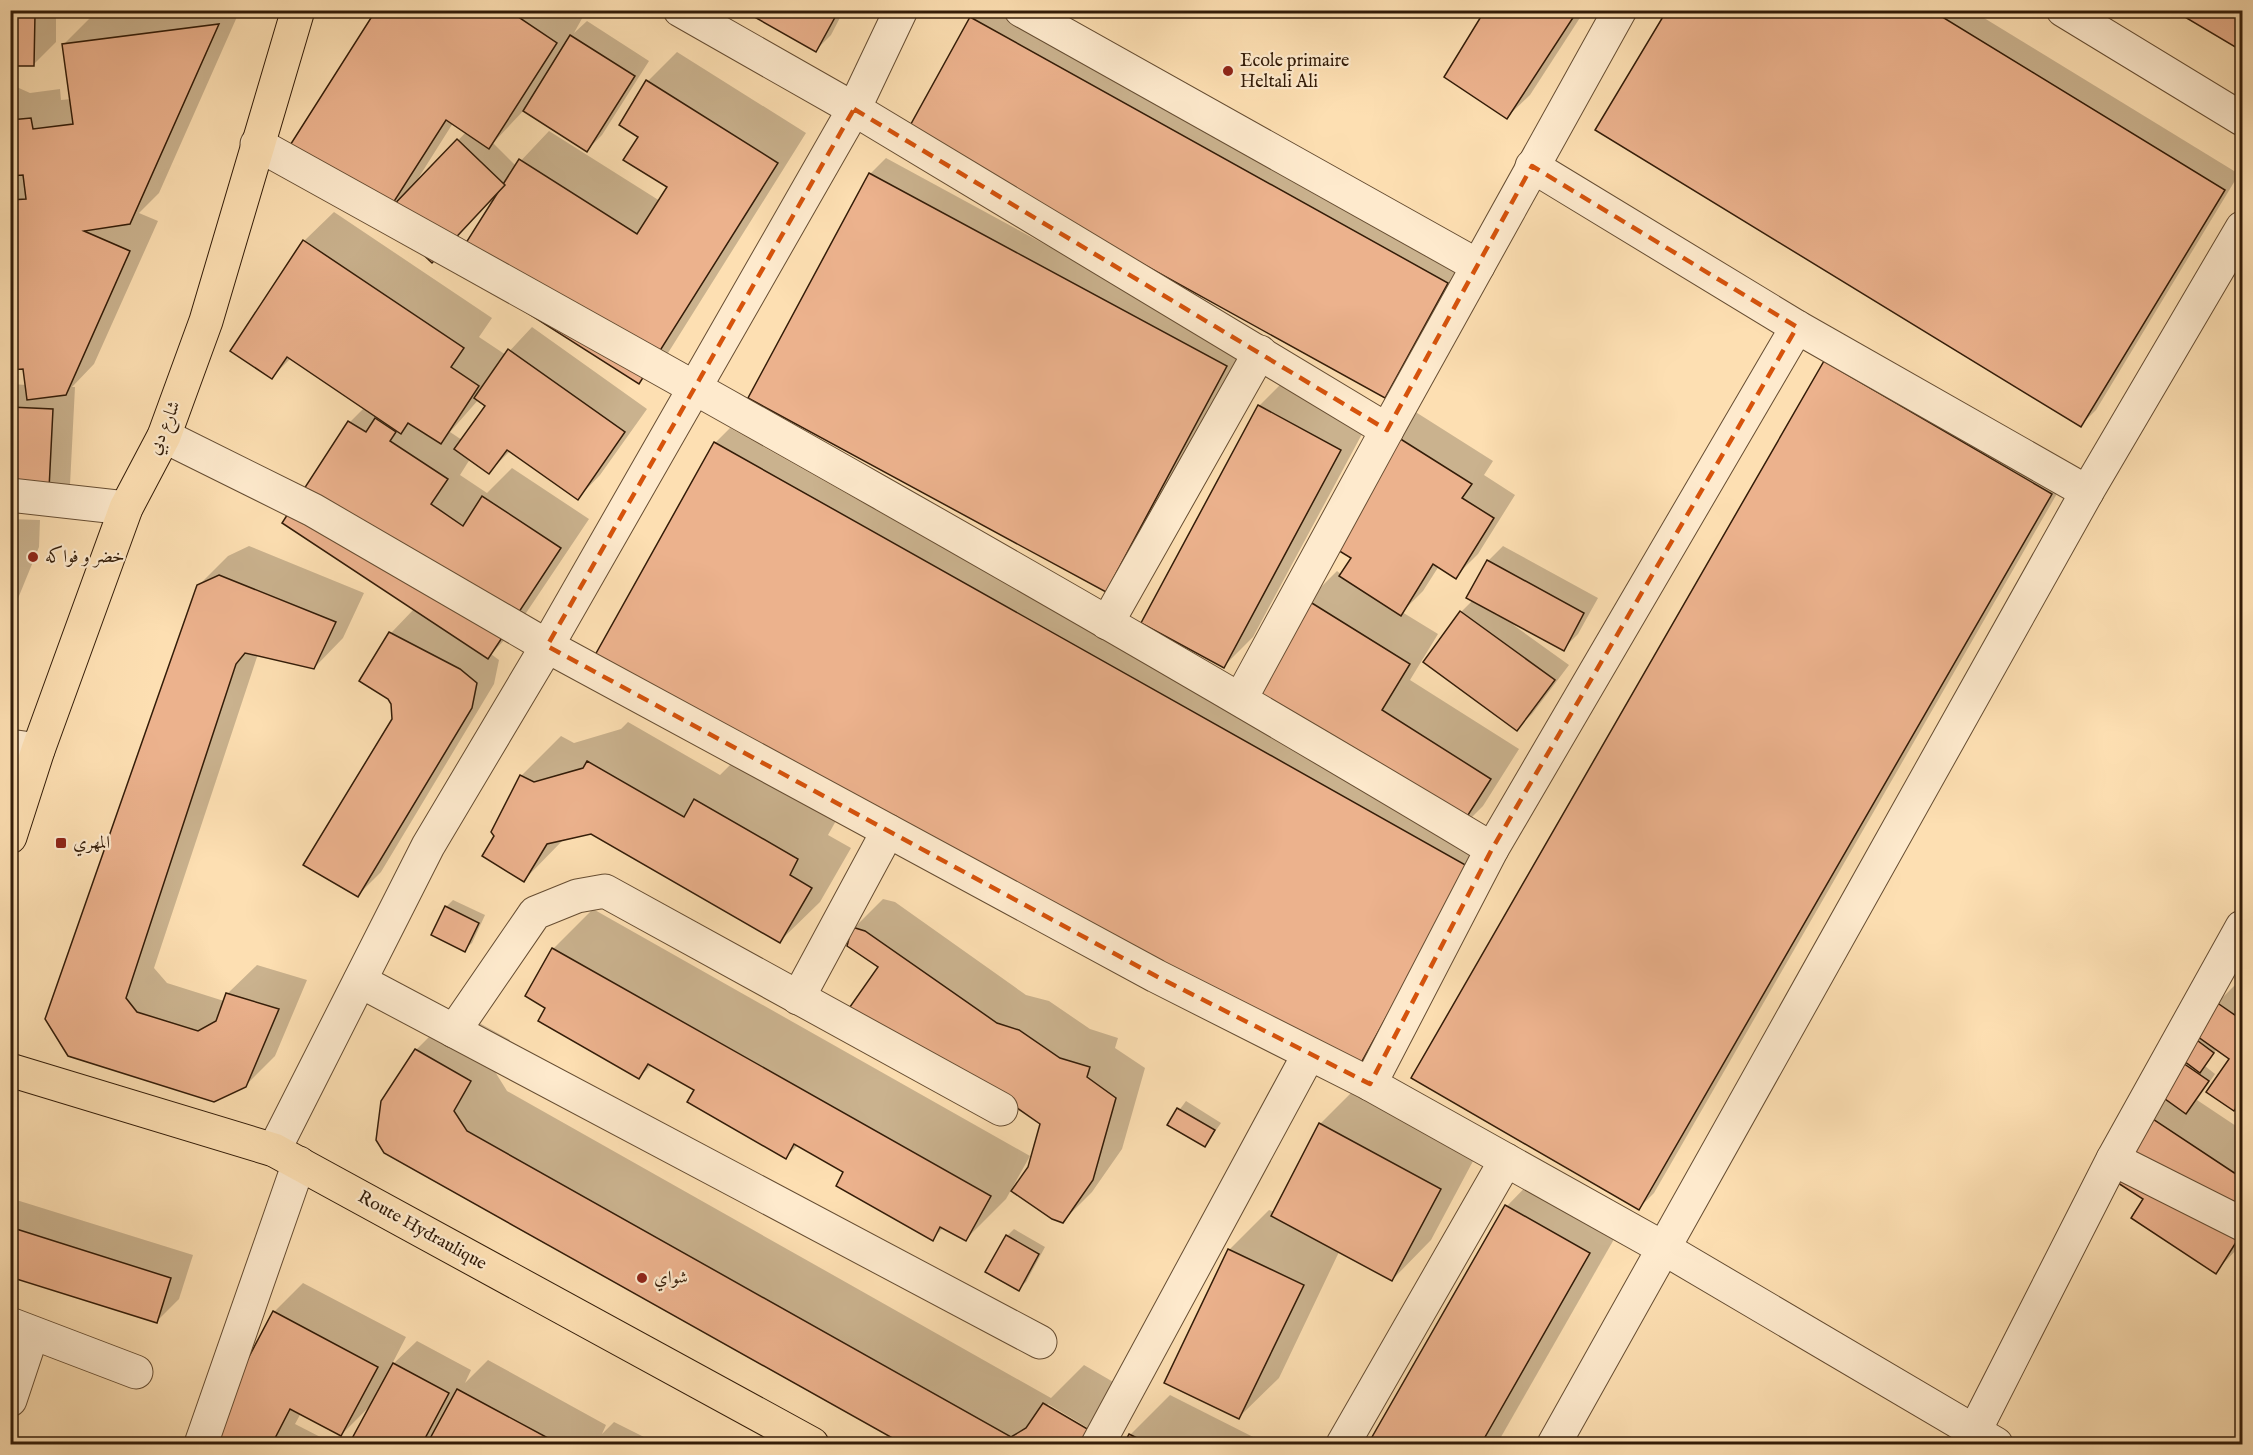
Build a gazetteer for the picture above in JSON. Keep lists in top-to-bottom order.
{
  "streets": {
    "main road": ["شارع دبي", "Route Hydraulique"]
  },
  "places": {
    "other": ["Ecole primaire Heltali Ali", "خضر و فواكه", "شواي"],
    "transit": ["المهري"]
  }
}
